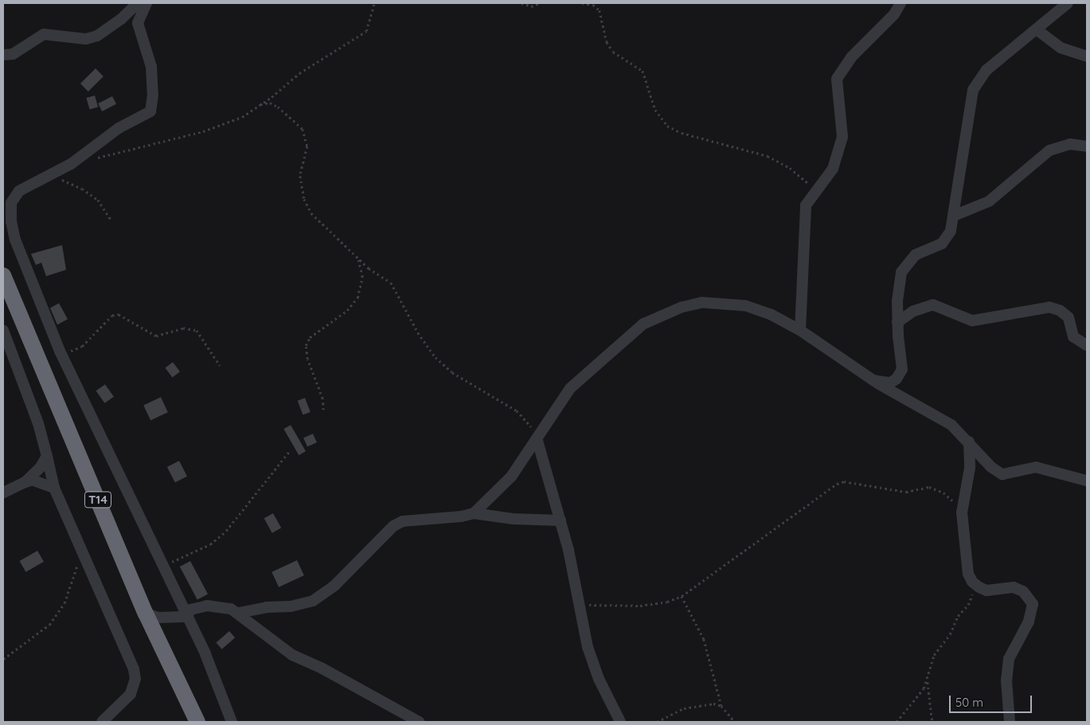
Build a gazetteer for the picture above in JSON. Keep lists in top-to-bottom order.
{
  "streets": {
    "highway": ["T14"]
  },
  "scale_bar": "50 m"
}
